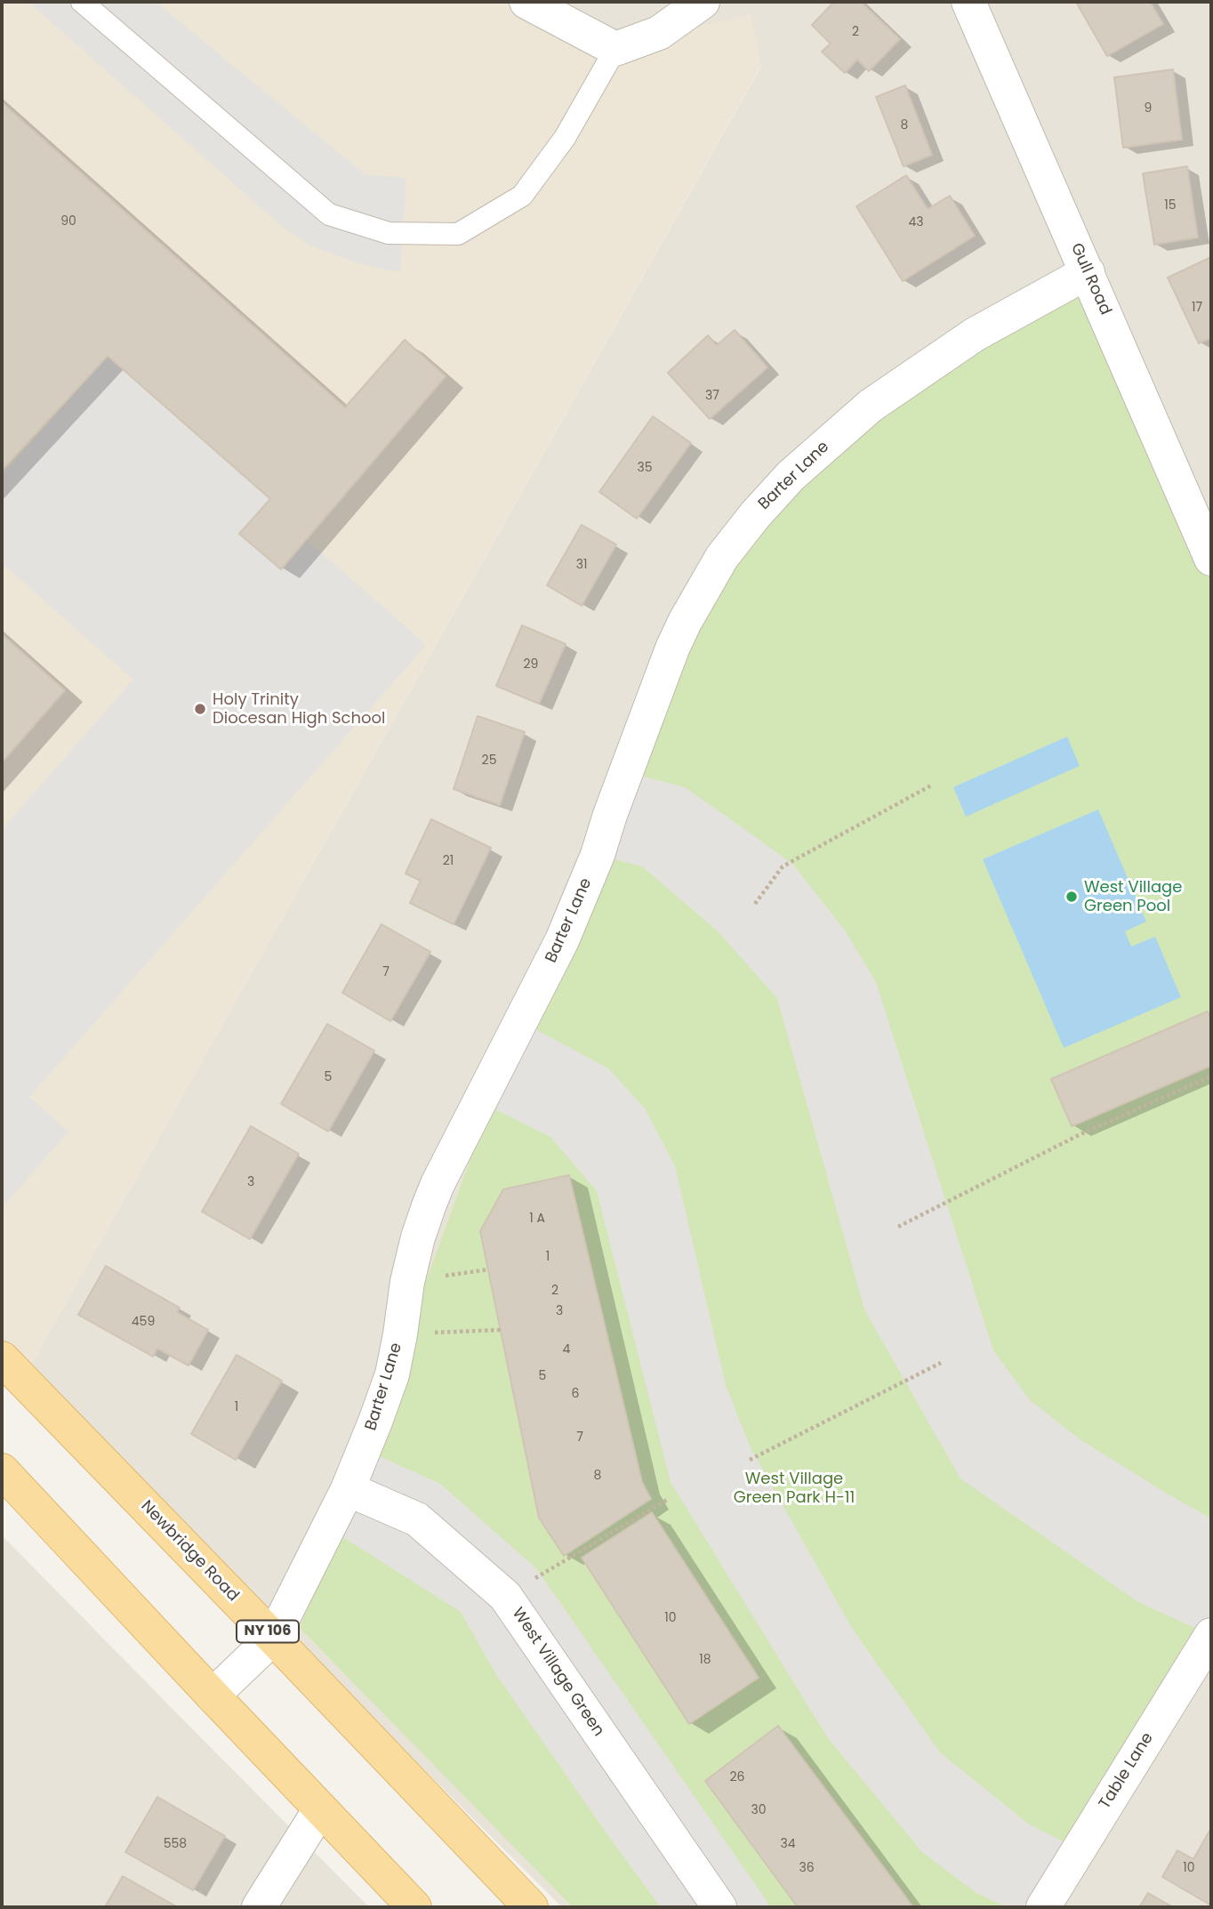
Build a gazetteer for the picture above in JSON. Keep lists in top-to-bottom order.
{
  "streets": {
    "main road": ["Newbridge Road", "NY 106"],
    "street": [
      "Gull Road",
      "Barter Lane",
      "West Village Green",
      "Table Lane"
    ]
  },
  "crossings": [
    ["Gull Road", "Barter Lane"],
    ["Barter Lane", "Newbridge Road"],
    ["Barter Lane", "West Village Green"]
  ],
  "parks": ["West Village Green Park H-11"],
  "places": ["Holy Trinity Diocesan High School", "West Village Green Pool"],
  "house_numbers": [
    "2",
    "9",
    "8",
    "15",
    "90",
    "43",
    "17",
    "37",
    "35",
    "31",
    "29",
    "25",
    "21",
    "7",
    "5",
    "3",
    "1 A",
    "1",
    "2",
    "3",
    "459",
    "4",
    "5",
    "6",
    "1",
    "7",
    "8",
    "10",
    "18",
    "26",
    "30",
    "558",
    "34",
    "36",
    "10"
  ]
}
